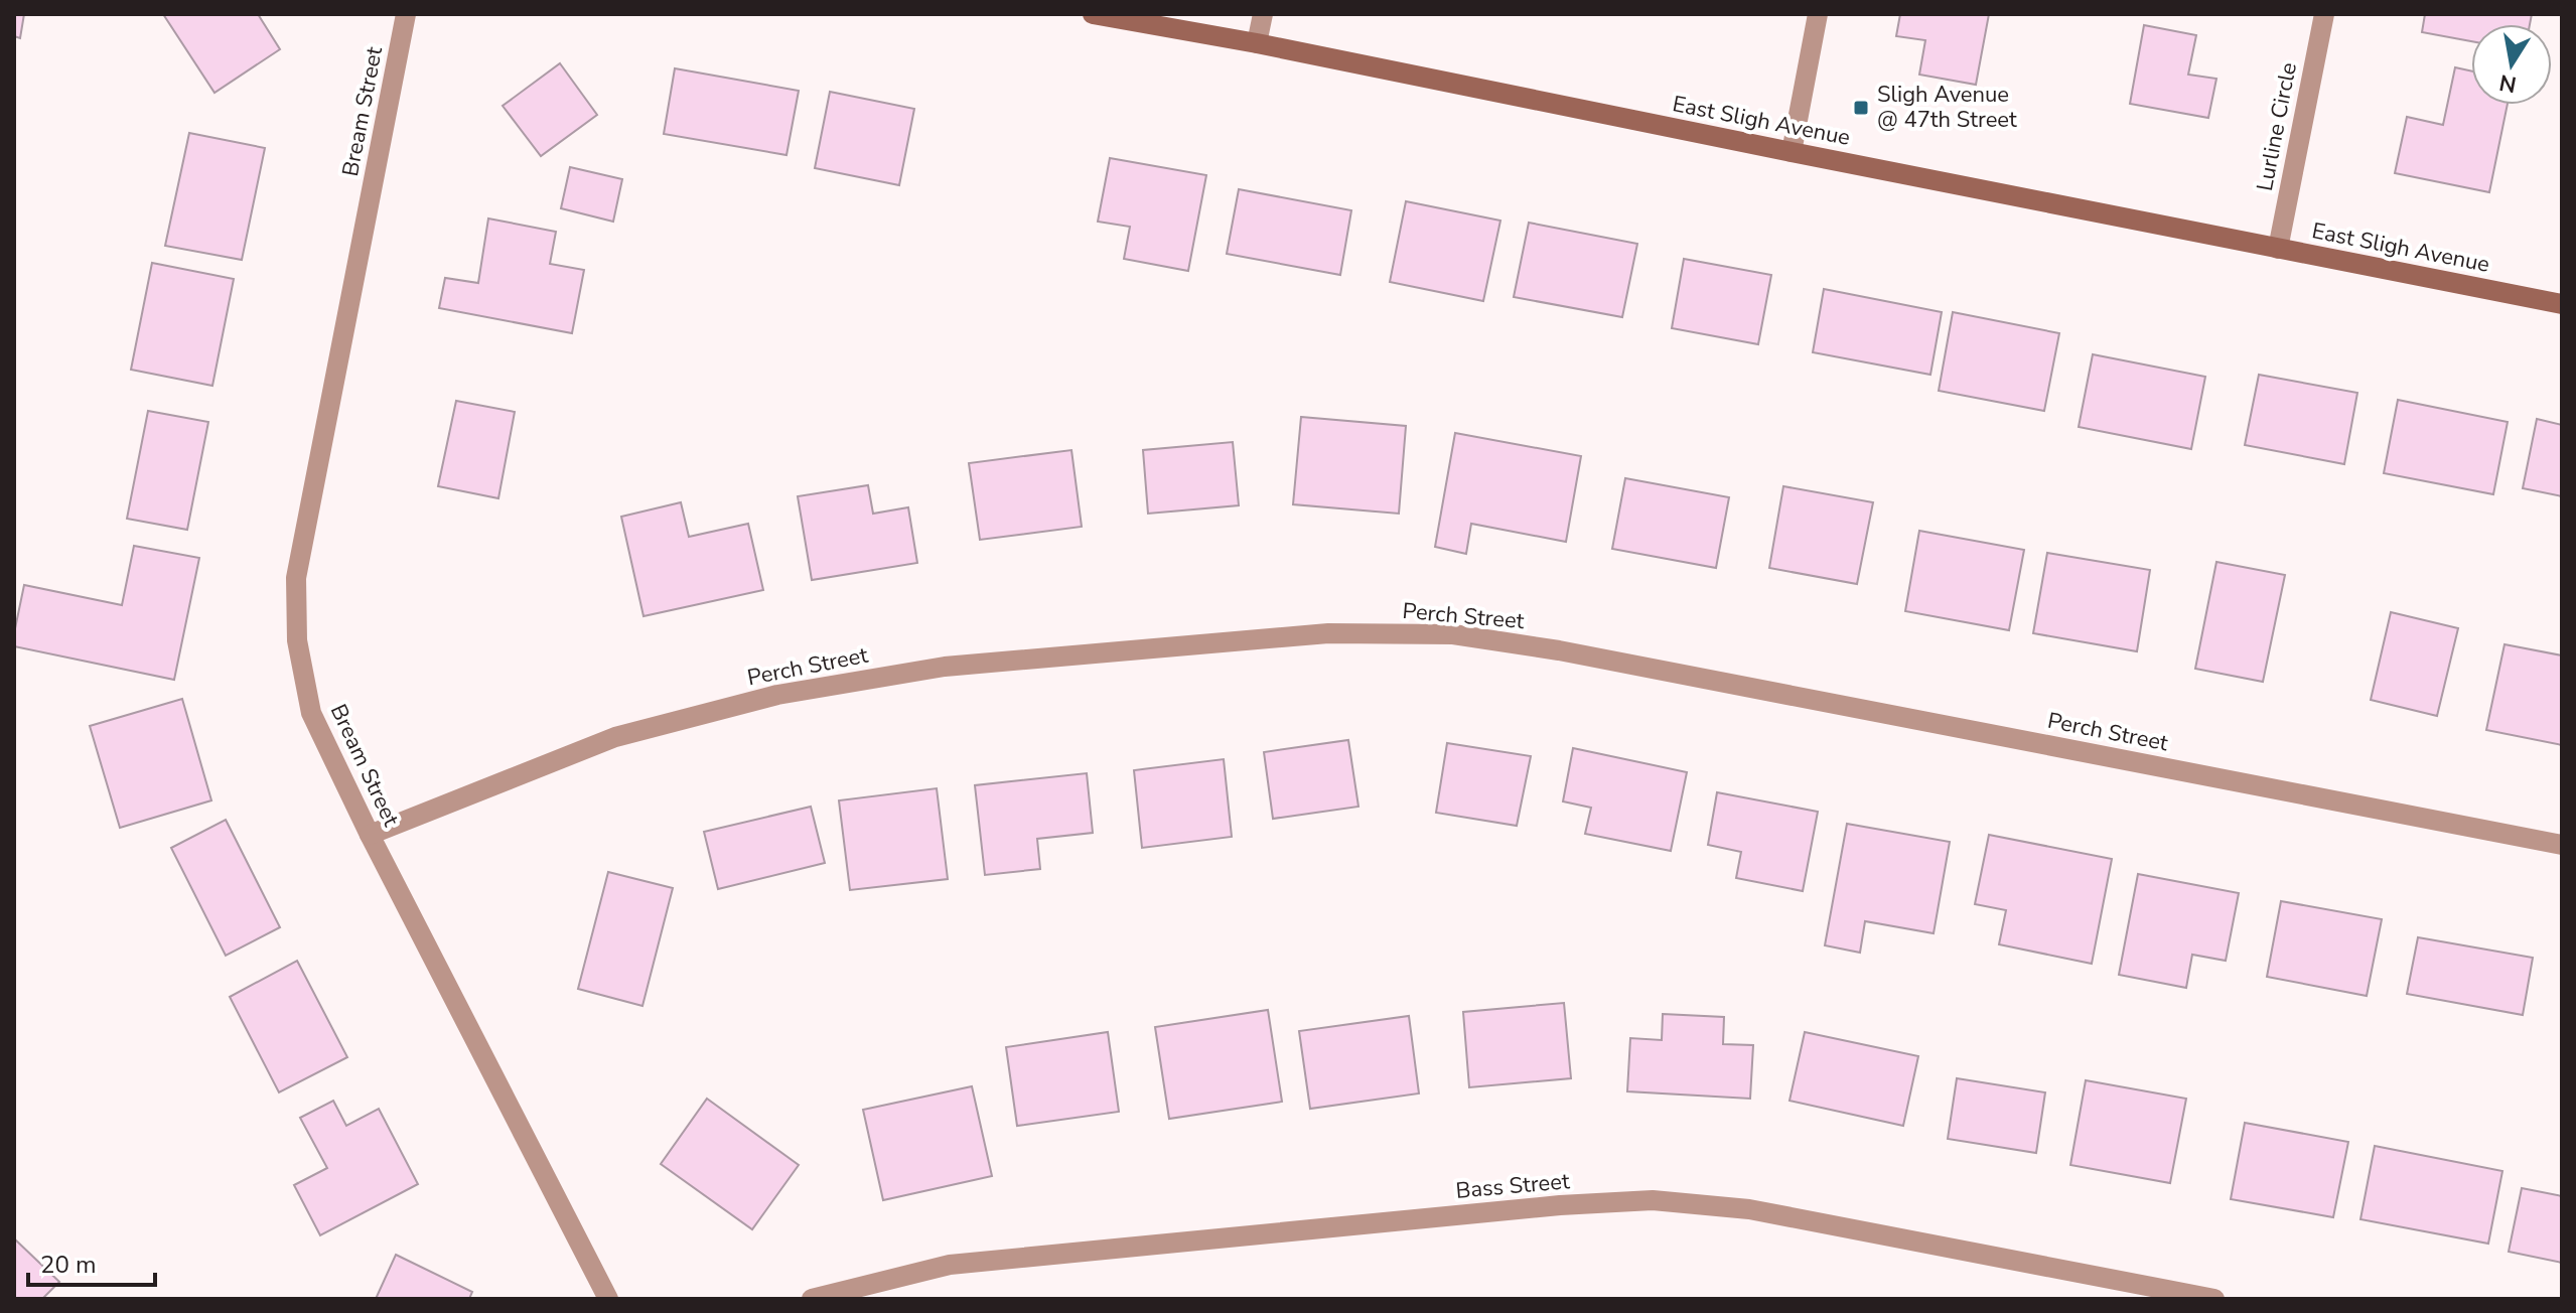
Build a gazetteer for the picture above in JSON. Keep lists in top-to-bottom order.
{
  "streets": {
    "street": [
      "Bream Street",
      "East Sligh Avenue",
      "Lurline Circle",
      "Perch Street",
      "Bass Street"
    ]
  },
  "crossings": [
    ["Bream Street", "Perch Street"],
    ["East Sligh Avenue", "Lurline Circle"]
  ],
  "places": {
    "transit": ["Sligh Avenue @ 47th Street"]
  },
  "scale_bar": "20 m",
  "north": "bottom"
}
